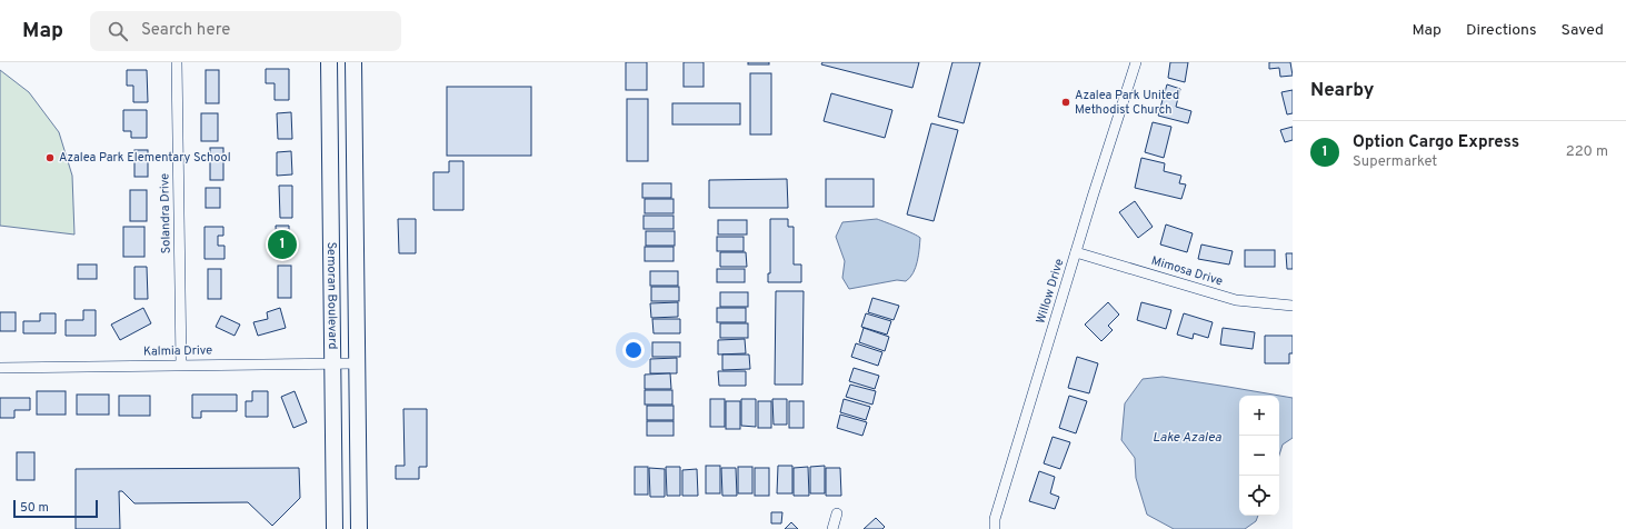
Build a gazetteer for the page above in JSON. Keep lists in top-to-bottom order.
{
  "streets": {
    "main road": ["Semoran Boulevard"],
    "street": [
      "Solandra Drive",
      "Mimosa Drive",
      "Willow Drive",
      "Kalmia Drive"
    ]
  },
  "crossings": [
    ["Solandra Drive", "Kalmia Drive"],
    ["Mimosa Drive", "Willow Drive"],
    ["Semoran Boulevard", "Kalmia Drive"]
  ],
  "water": ["Lake Azalea"],
  "places": ["Azalea Park United Methodist Church", "Azalea Park Elementary School"],
  "scale_bar": "50 m",
  "page": {
    "header": "Map",
    "search": "Search here",
    "nav": ["Map", "Directions", "Saved"],
    "heading": "Nearby",
    "list": [
      {
        "mark": "1",
        "name": "Option Cargo Express",
        "note": "Supermarket",
        "value": "220 m"
      }
    ],
    "pins": "1",
    "map_buttons": ["+", "−"],
    "scale": "50 m"
  }
}
